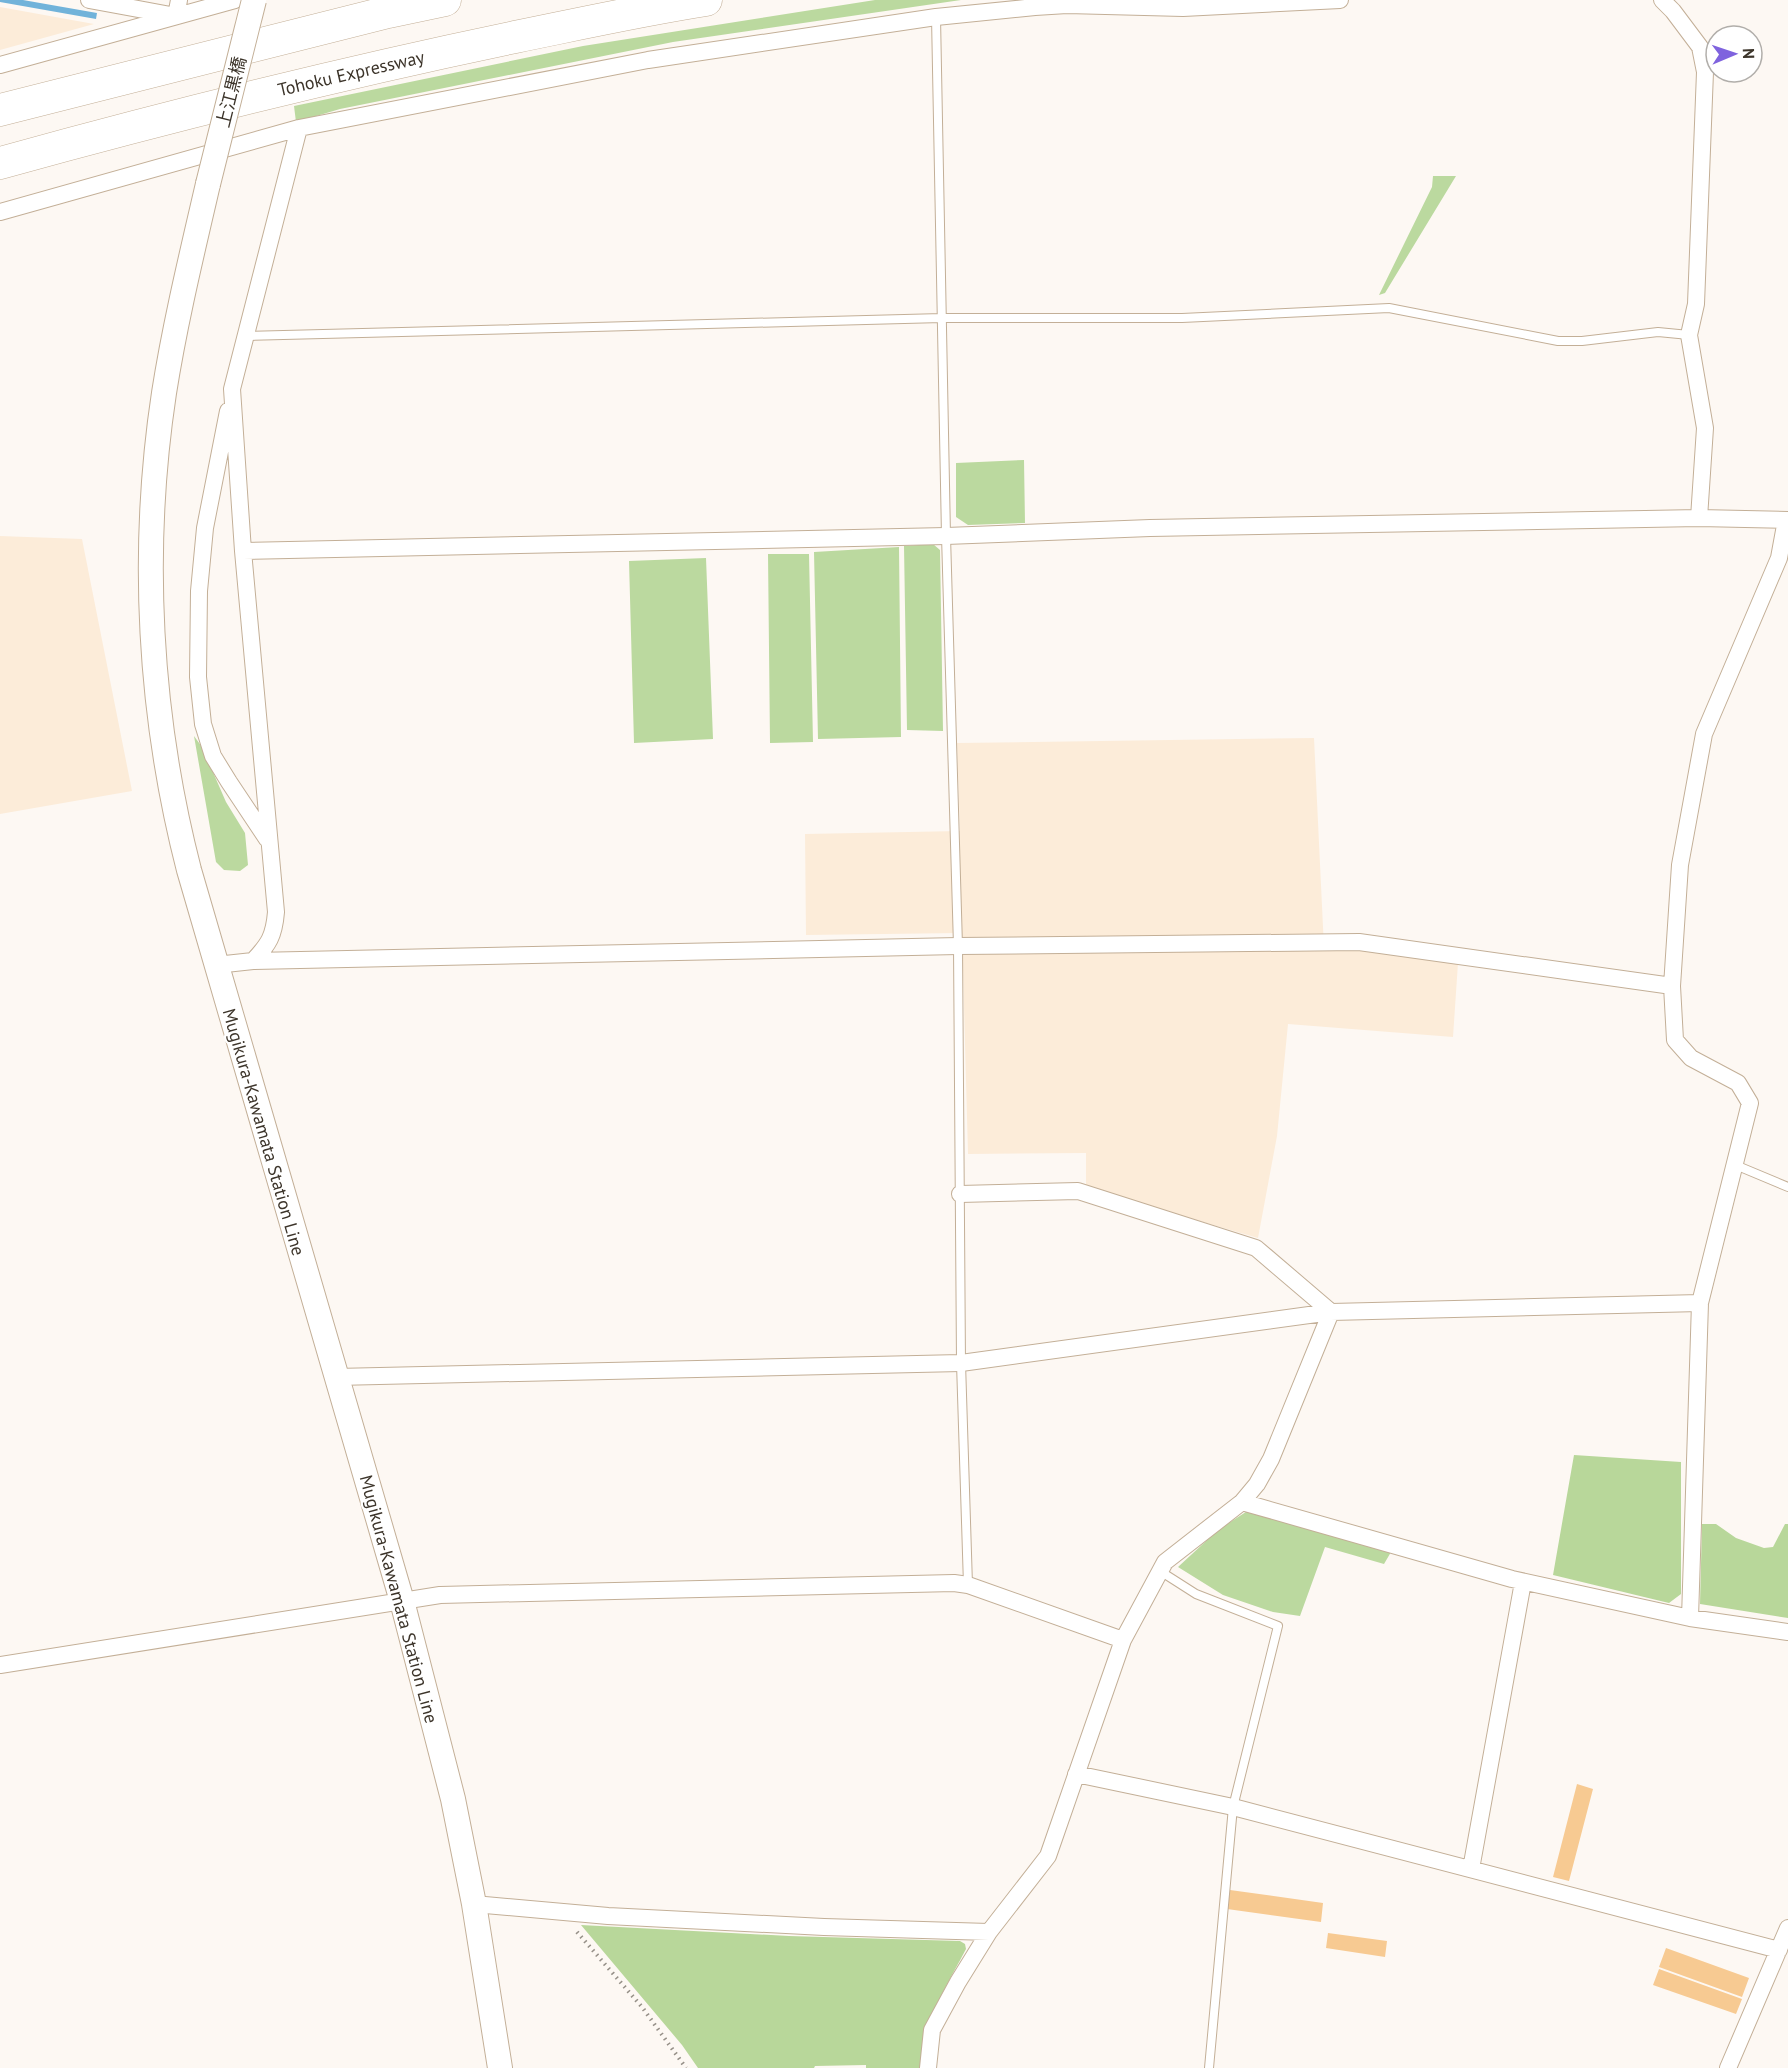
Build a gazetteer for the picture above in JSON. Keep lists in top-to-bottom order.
{
  "streets": {
    "highway": ["Tohoku Expressway"],
    "main road": ["上江黒橋", "Mugikura-Kawamata Station Line"]
  },
  "crossings": [
    ["上江黒橋", "Mugikura-Kawamata Station Line"]
  ],
  "north": "right"
}
